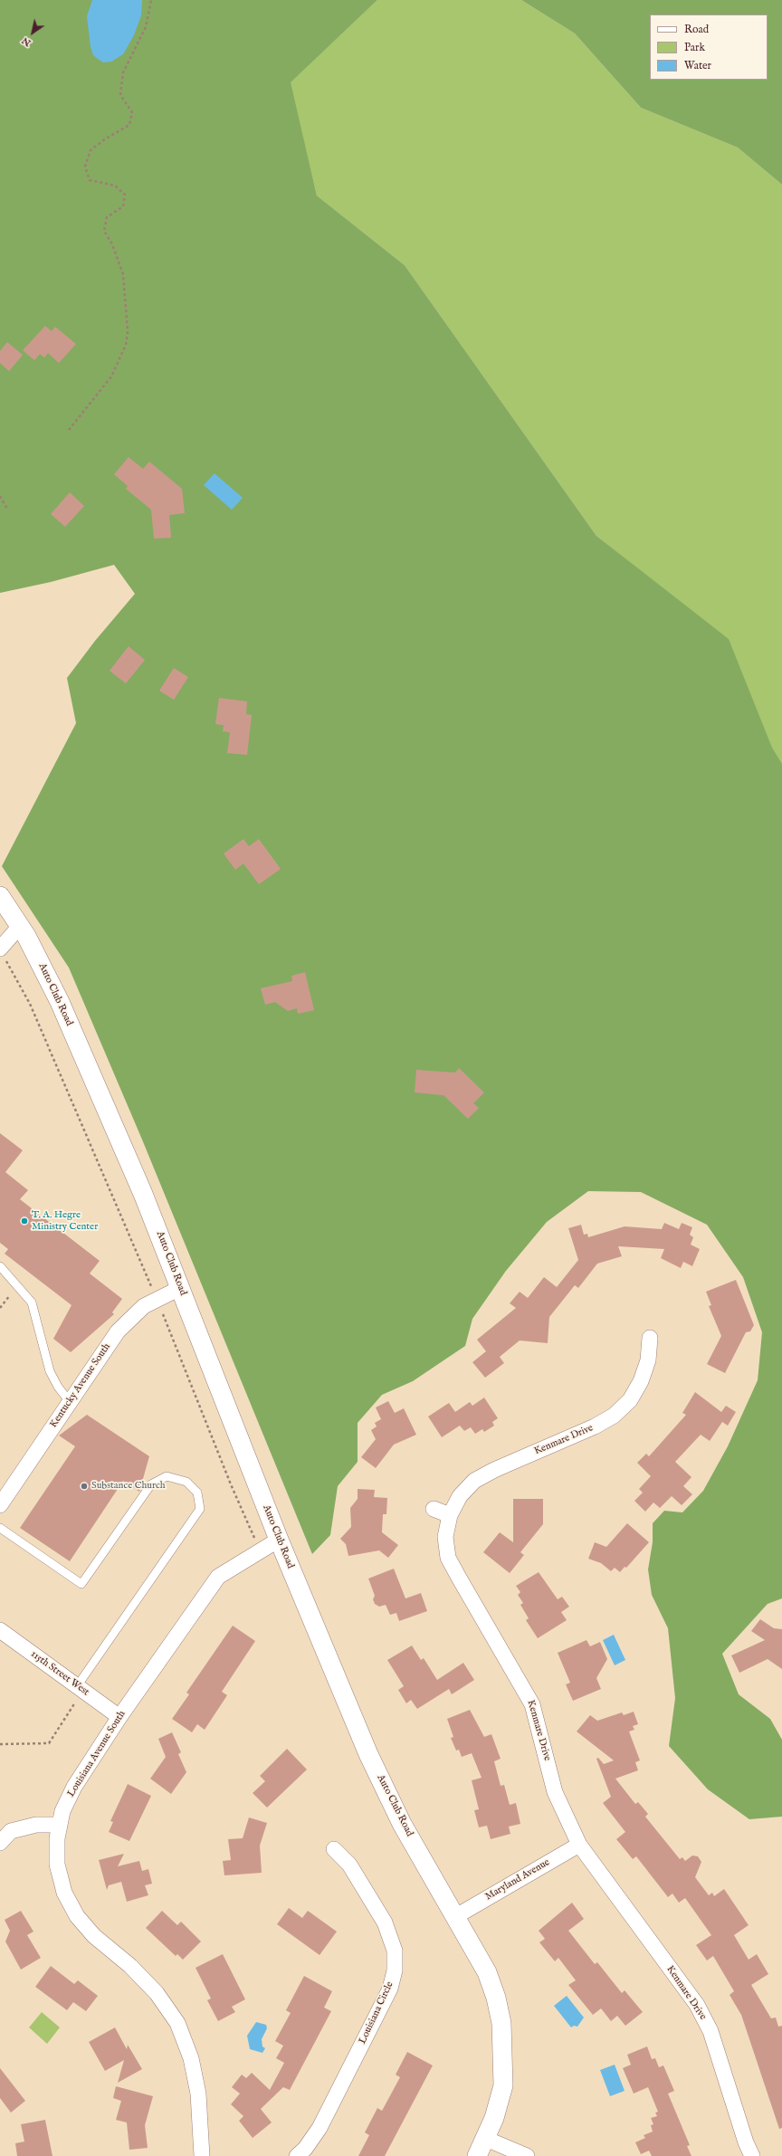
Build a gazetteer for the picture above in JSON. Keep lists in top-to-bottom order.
{
  "streets": {
    "street": [
      "Auto Club Road",
      "Kentucky Avenue South",
      "Kenmare Drive",
      "115th Street West",
      "Louisiana Avenue South",
      "Maryland Avenue",
      "Louisiana Circle"
    ]
  },
  "crossings": [
    ["Auto Club Road", "Kentucky Avenue South"],
    ["Auto Club Road", "Louisiana Avenue South"],
    ["Auto Club Road", "Maryland Avenue"],
    ["Kenmare Drive", "Maryland Avenue"],
    ["115th Street West", "Louisiana Avenue South"]
  ],
  "places": ["T. A. Hegre Ministry Center", "Substance Church"],
  "legend": ["Road", "Park", "Water"],
  "north": "bottom left"
}
